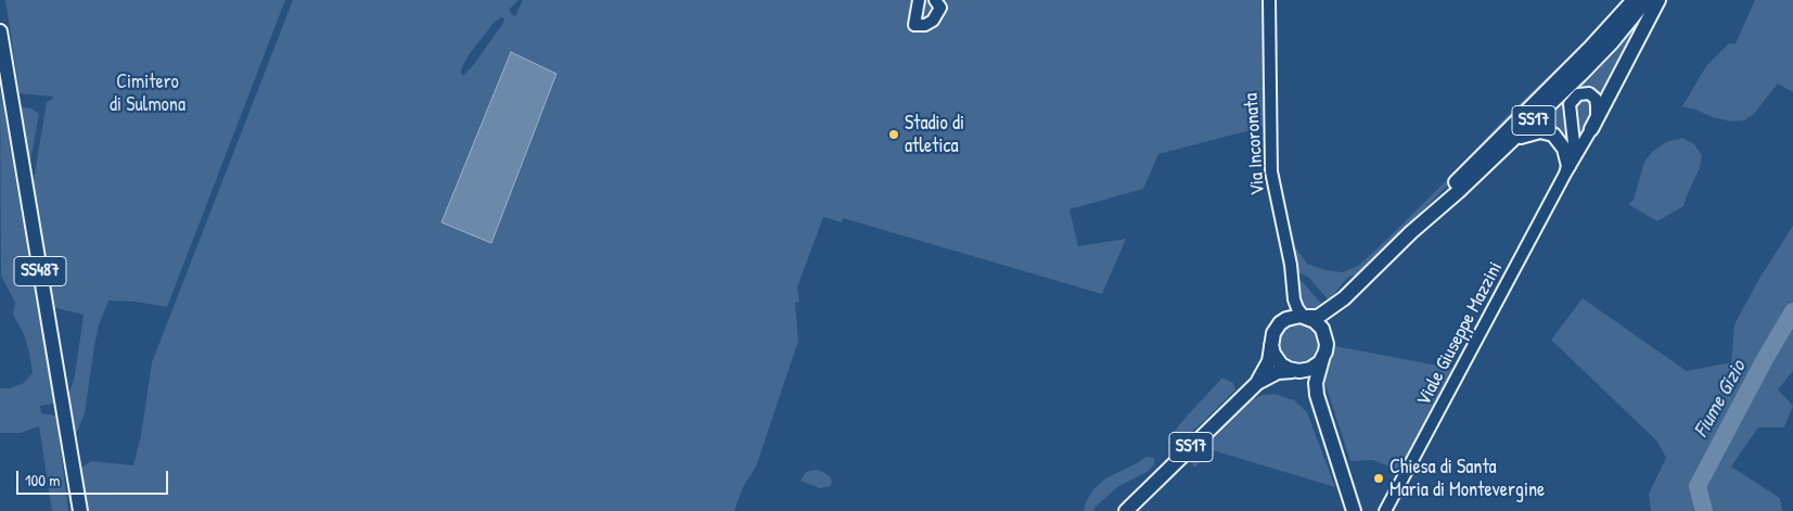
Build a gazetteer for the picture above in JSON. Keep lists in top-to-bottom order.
{
  "streets": {
    "main road": ["SS17", "SS487"],
    "street": ["Via Incoronata", "Viale Giuseppe Mazzini"]
  },
  "crossings": [
    ["SS17", "Via Incoronata"]
  ],
  "water": ["Fiume Gizio"],
  "parks": ["Cimitero di Sulmona"],
  "places": ["Stadio di atletica", "Chiesa di Santa Maria di Montevergine"],
  "scale_bar": "100 m"
}
